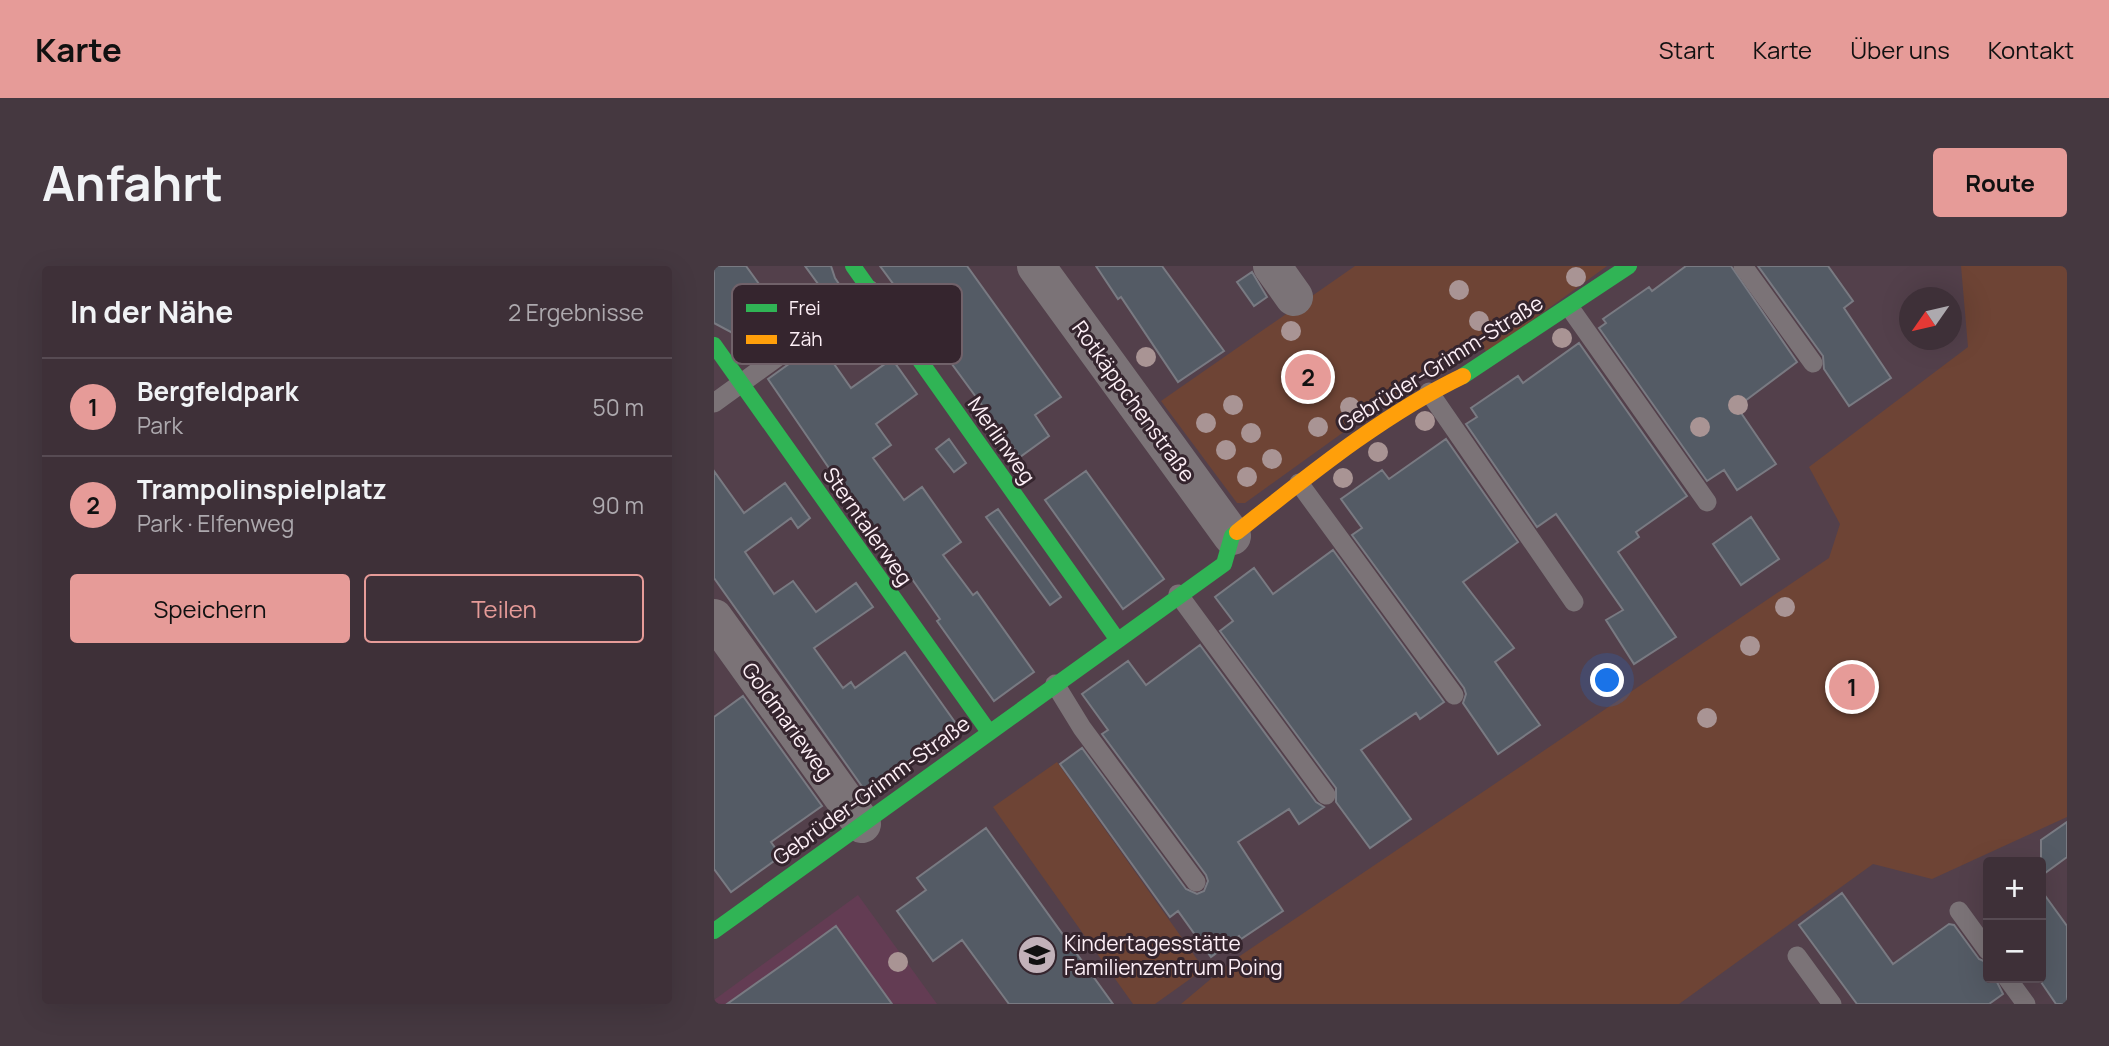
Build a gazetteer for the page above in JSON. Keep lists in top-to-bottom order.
{
  "streets": {
    "street": [
      "Gebrüder-Grimm-Straße",
      "Rotkäppchenstraße",
      "Merlinweg",
      "Sterntalerweg",
      "Goldmarieweg"
    ]
  },
  "crossings": [
    ["Gebrüder-Grimm-Straße", "Rotkäppchenstraße"],
    ["Gebrüder-Grimm-Straße", "Merlinweg"],
    ["Gebrüder-Grimm-Straße", "Sterntalerweg"],
    ["Gebrüder-Grimm-Straße", "Goldmarieweg"]
  ],
  "places": {
    "school or university": ["Kindertagesstätte Familienzentrum Poing"]
  },
  "legend": ["Frei", "Zäh"],
  "north": "bottom left",
  "page": {
    "header": "Karte",
    "nav": [
      "Start",
      "Karte",
      "Über uns",
      "Kontakt"
    ],
    "buttons": [
      "Route",
      ["Speichern", "Teilen"]
    ],
    "title": "Anfahrt",
    "heading": ["In der Nähe", "2 Ergebnisse"],
    "pins": ["2", "1"],
    "list": [
      {
        "mark": "1",
        "name": "Bergfeldpark",
        "note": "Park",
        "value": "50 m"
      },
      {
        "mark": "2",
        "name": "Trampolinspielplatz",
        "note": "Park · Elfenweg",
        "value": "90 m"
      }
    ],
    "map_buttons": ["+", "−"]
  }
}
